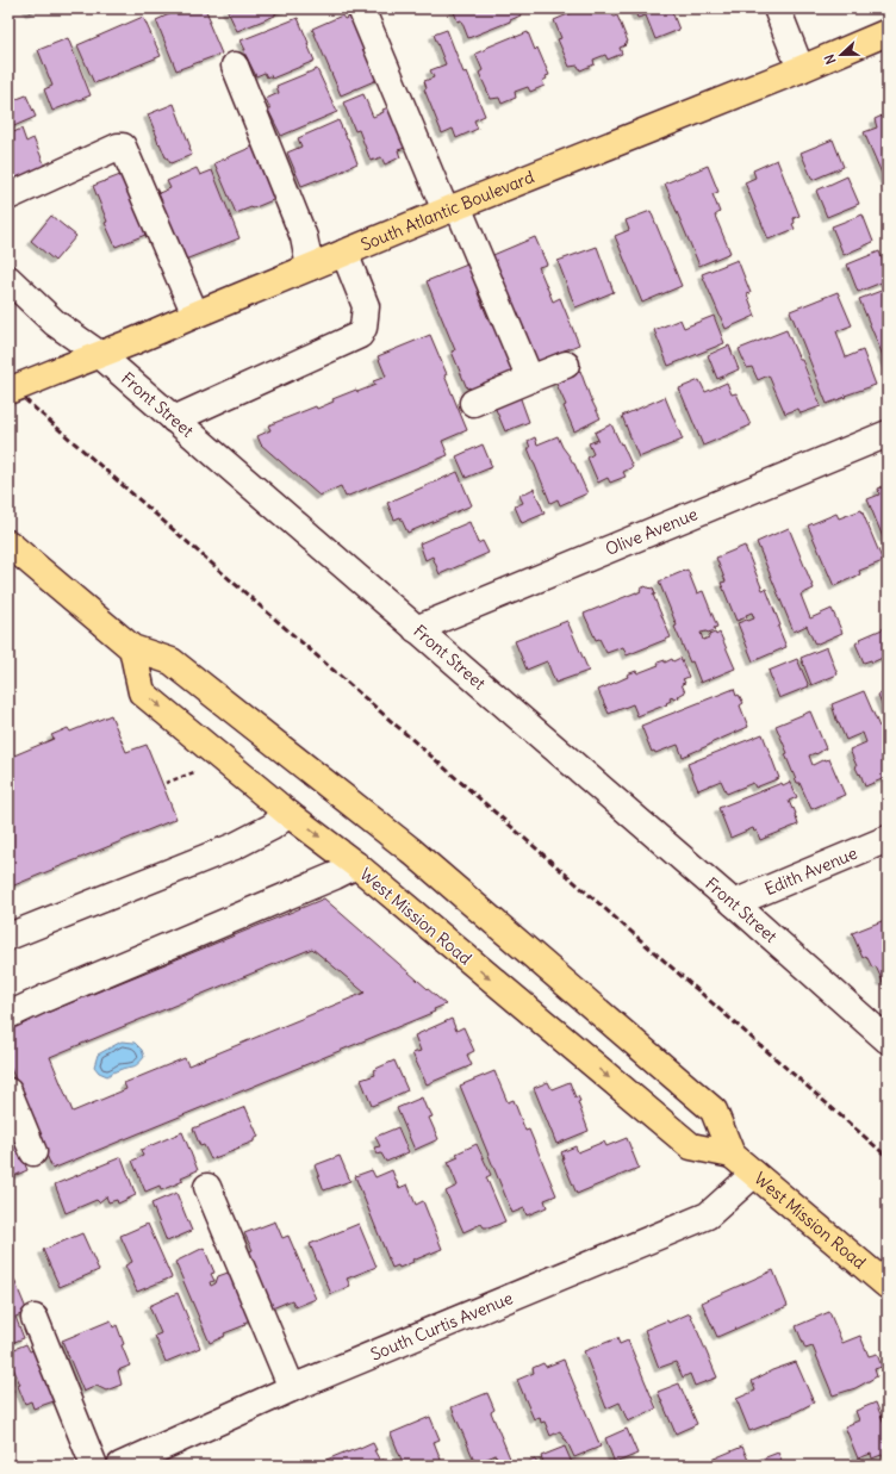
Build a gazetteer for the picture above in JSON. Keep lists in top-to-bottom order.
{
  "streets": {
    "main road": ["South Atlantic Boulevard", "West Mission Road"],
    "street": [
      "Front Street",
      "Olive Avenue",
      "Edith Avenue",
      "South Curtis Avenue"
    ]
  },
  "crossings": [
    ["South Atlantic Boulevard", "Front Street"],
    ["Front Street", "Olive Avenue"],
    ["Front Street", "Edith Avenue"],
    ["West Mission Road", "South Curtis Avenue"]
  ],
  "north": "left"
}
